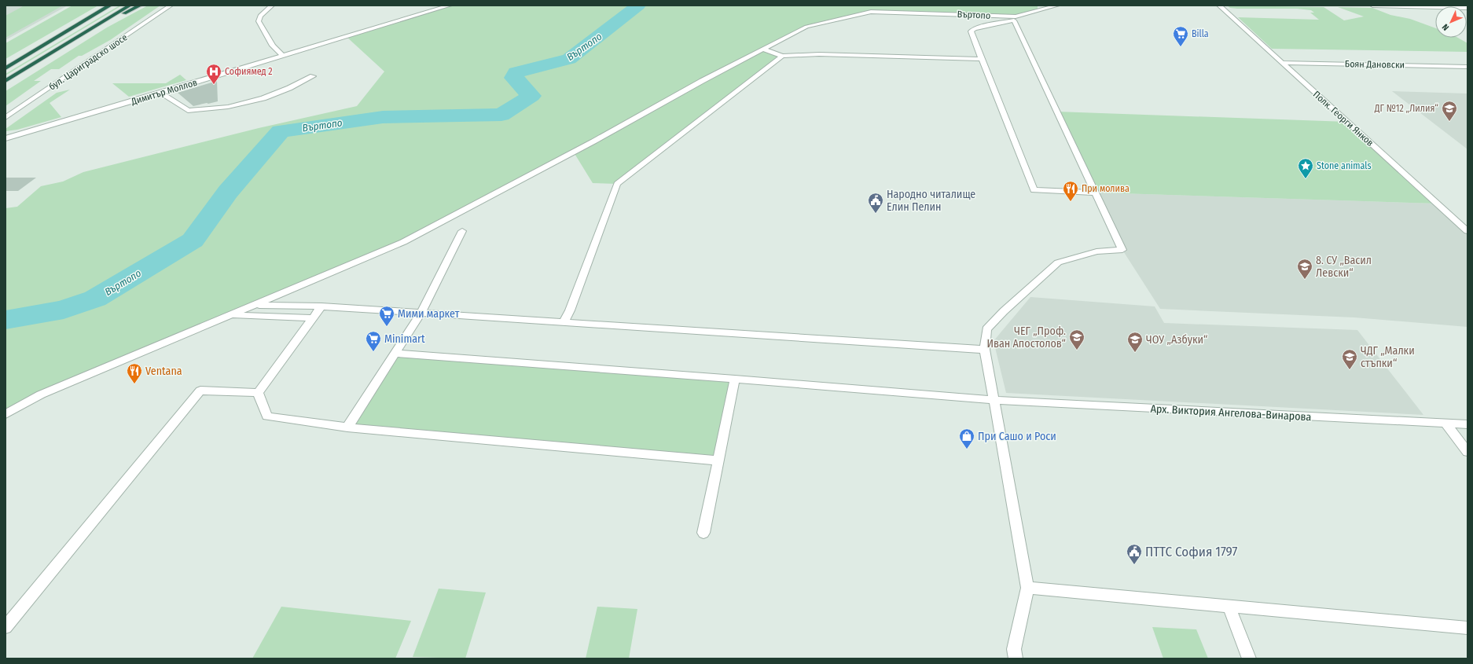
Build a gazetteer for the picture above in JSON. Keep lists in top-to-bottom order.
{
  "streets": {
    "street": [
      "Въртопо",
      "бул. Цариградско шосе",
      "Боян Дановски",
      "Димитър Моллов",
      "Полк. Георги Янков",
      "Арх. Виктория Ангелова-Винарова"
    ]
  },
  "crossings": [
    ["Боян Дановски", "Полк. Георги Янков"]
  ],
  "water": ["Въртопо"],
  "places": {
    "supermarket": ["Billa", "Мими маркет", "Minimart"],
    "hospital": ["Софиямед 2"],
    "school or university": [
      "ДГ №12 „Лилия“",
      "8. СУ „Васил Левски“",
      "ЧЕГ „Проф. Иван Апостолов“",
      "ЧОУ „Азбуки“",
      "ЧДГ „Малки стъпки“"
    ],
    "place": ["Stone animals"],
    "restaurant": ["При молива", "Ventana"],
    "public building": ["Народно читалище Елин Пелин", "ПТТС София 1797"],
    "shop": ["При Сашо и Роси"]
  },
  "north": "bottom left"
}
